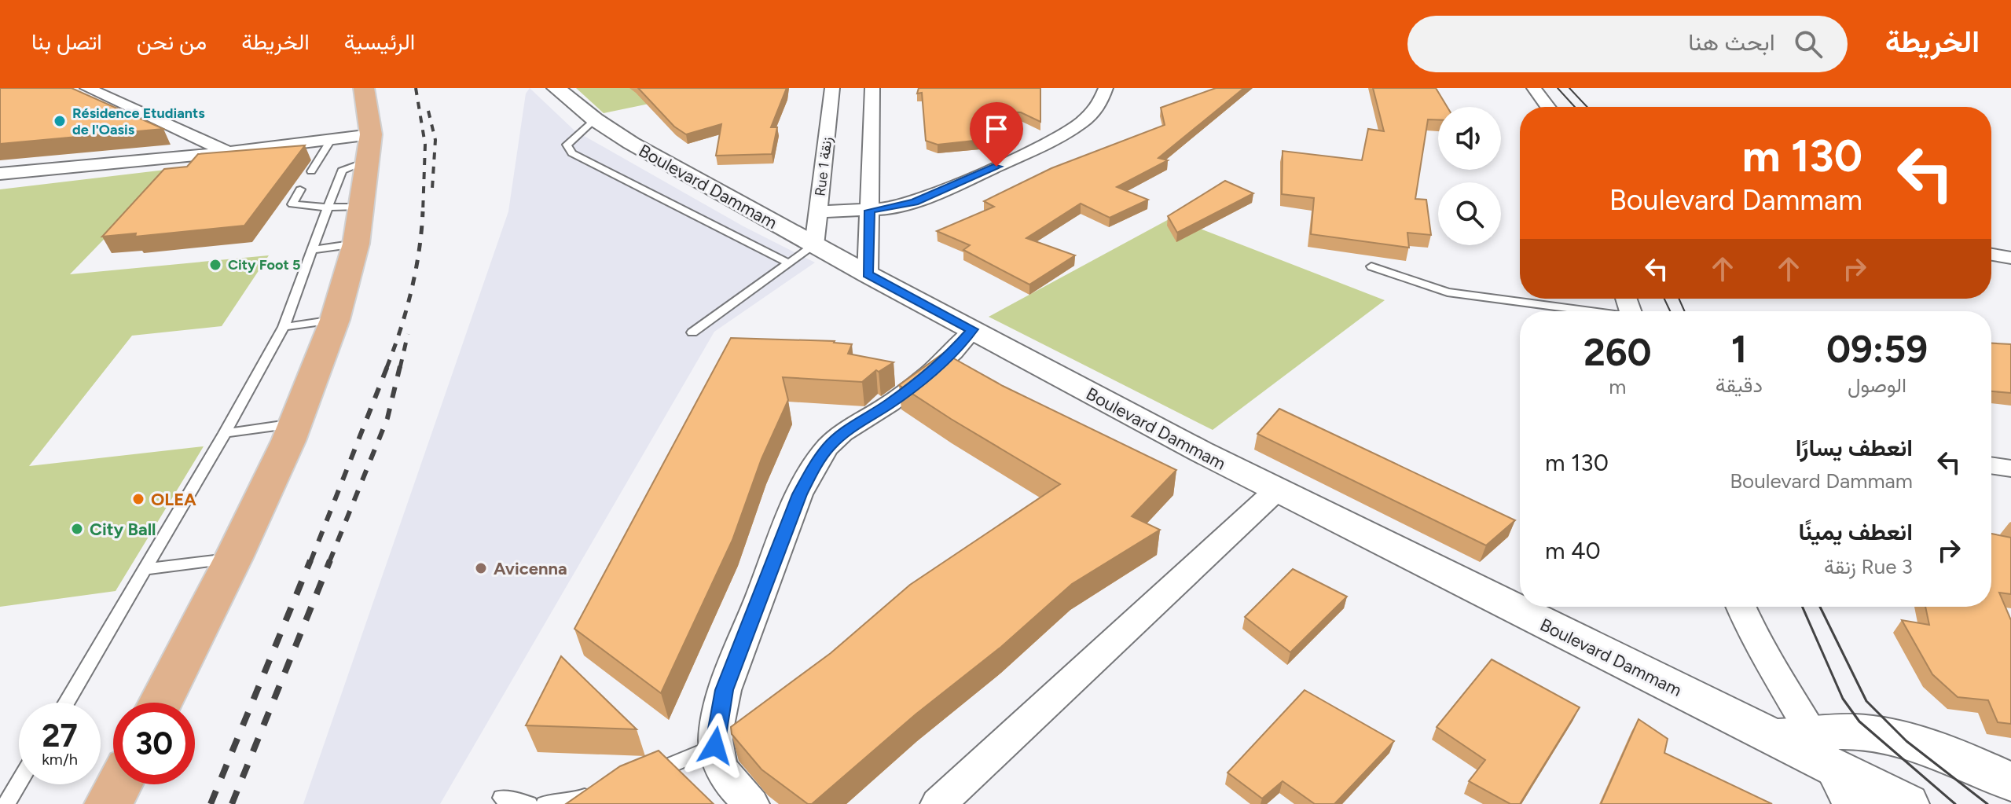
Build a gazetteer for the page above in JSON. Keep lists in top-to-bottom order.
{
  "streets": {
    "street": ["Rue 1 زنقة", "Boulevard Dammam"]
  },
  "crossings": [
    ["Rue 1 زنقة", "Boulevard Dammam"]
  ],
  "places": [
    "Résidence Etudiants de l'Oasis",
    "City Foot 5",
    "OLEA",
    "City Ball",
    "Avicenna"
  ],
  "page": {
    "header": "الخريطة",
    "search": "ابحث هنا",
    "nav": [
      "الرئيسية",
      "الخريطة",
      "من نحن",
      "اتصل بنا"
    ],
    "turn": ["130 m", "Boulevard Dammam"],
    "eta": [
      "09:59",
      "الوصول",
      "1",
      "دقيقة",
      "260",
      "m"
    ],
    "list": [
      {
        "name": "انعطف يسارًا",
        "note": "Boulevard Dammam",
        "value": "130 m"
      },
      {
        "name": "انعطف يمينًا",
        "note": "Rue 3 زنقة",
        "value": "40 m"
      }
    ],
    "speed": "27 km/h",
    "limit": "30"
  }
}
